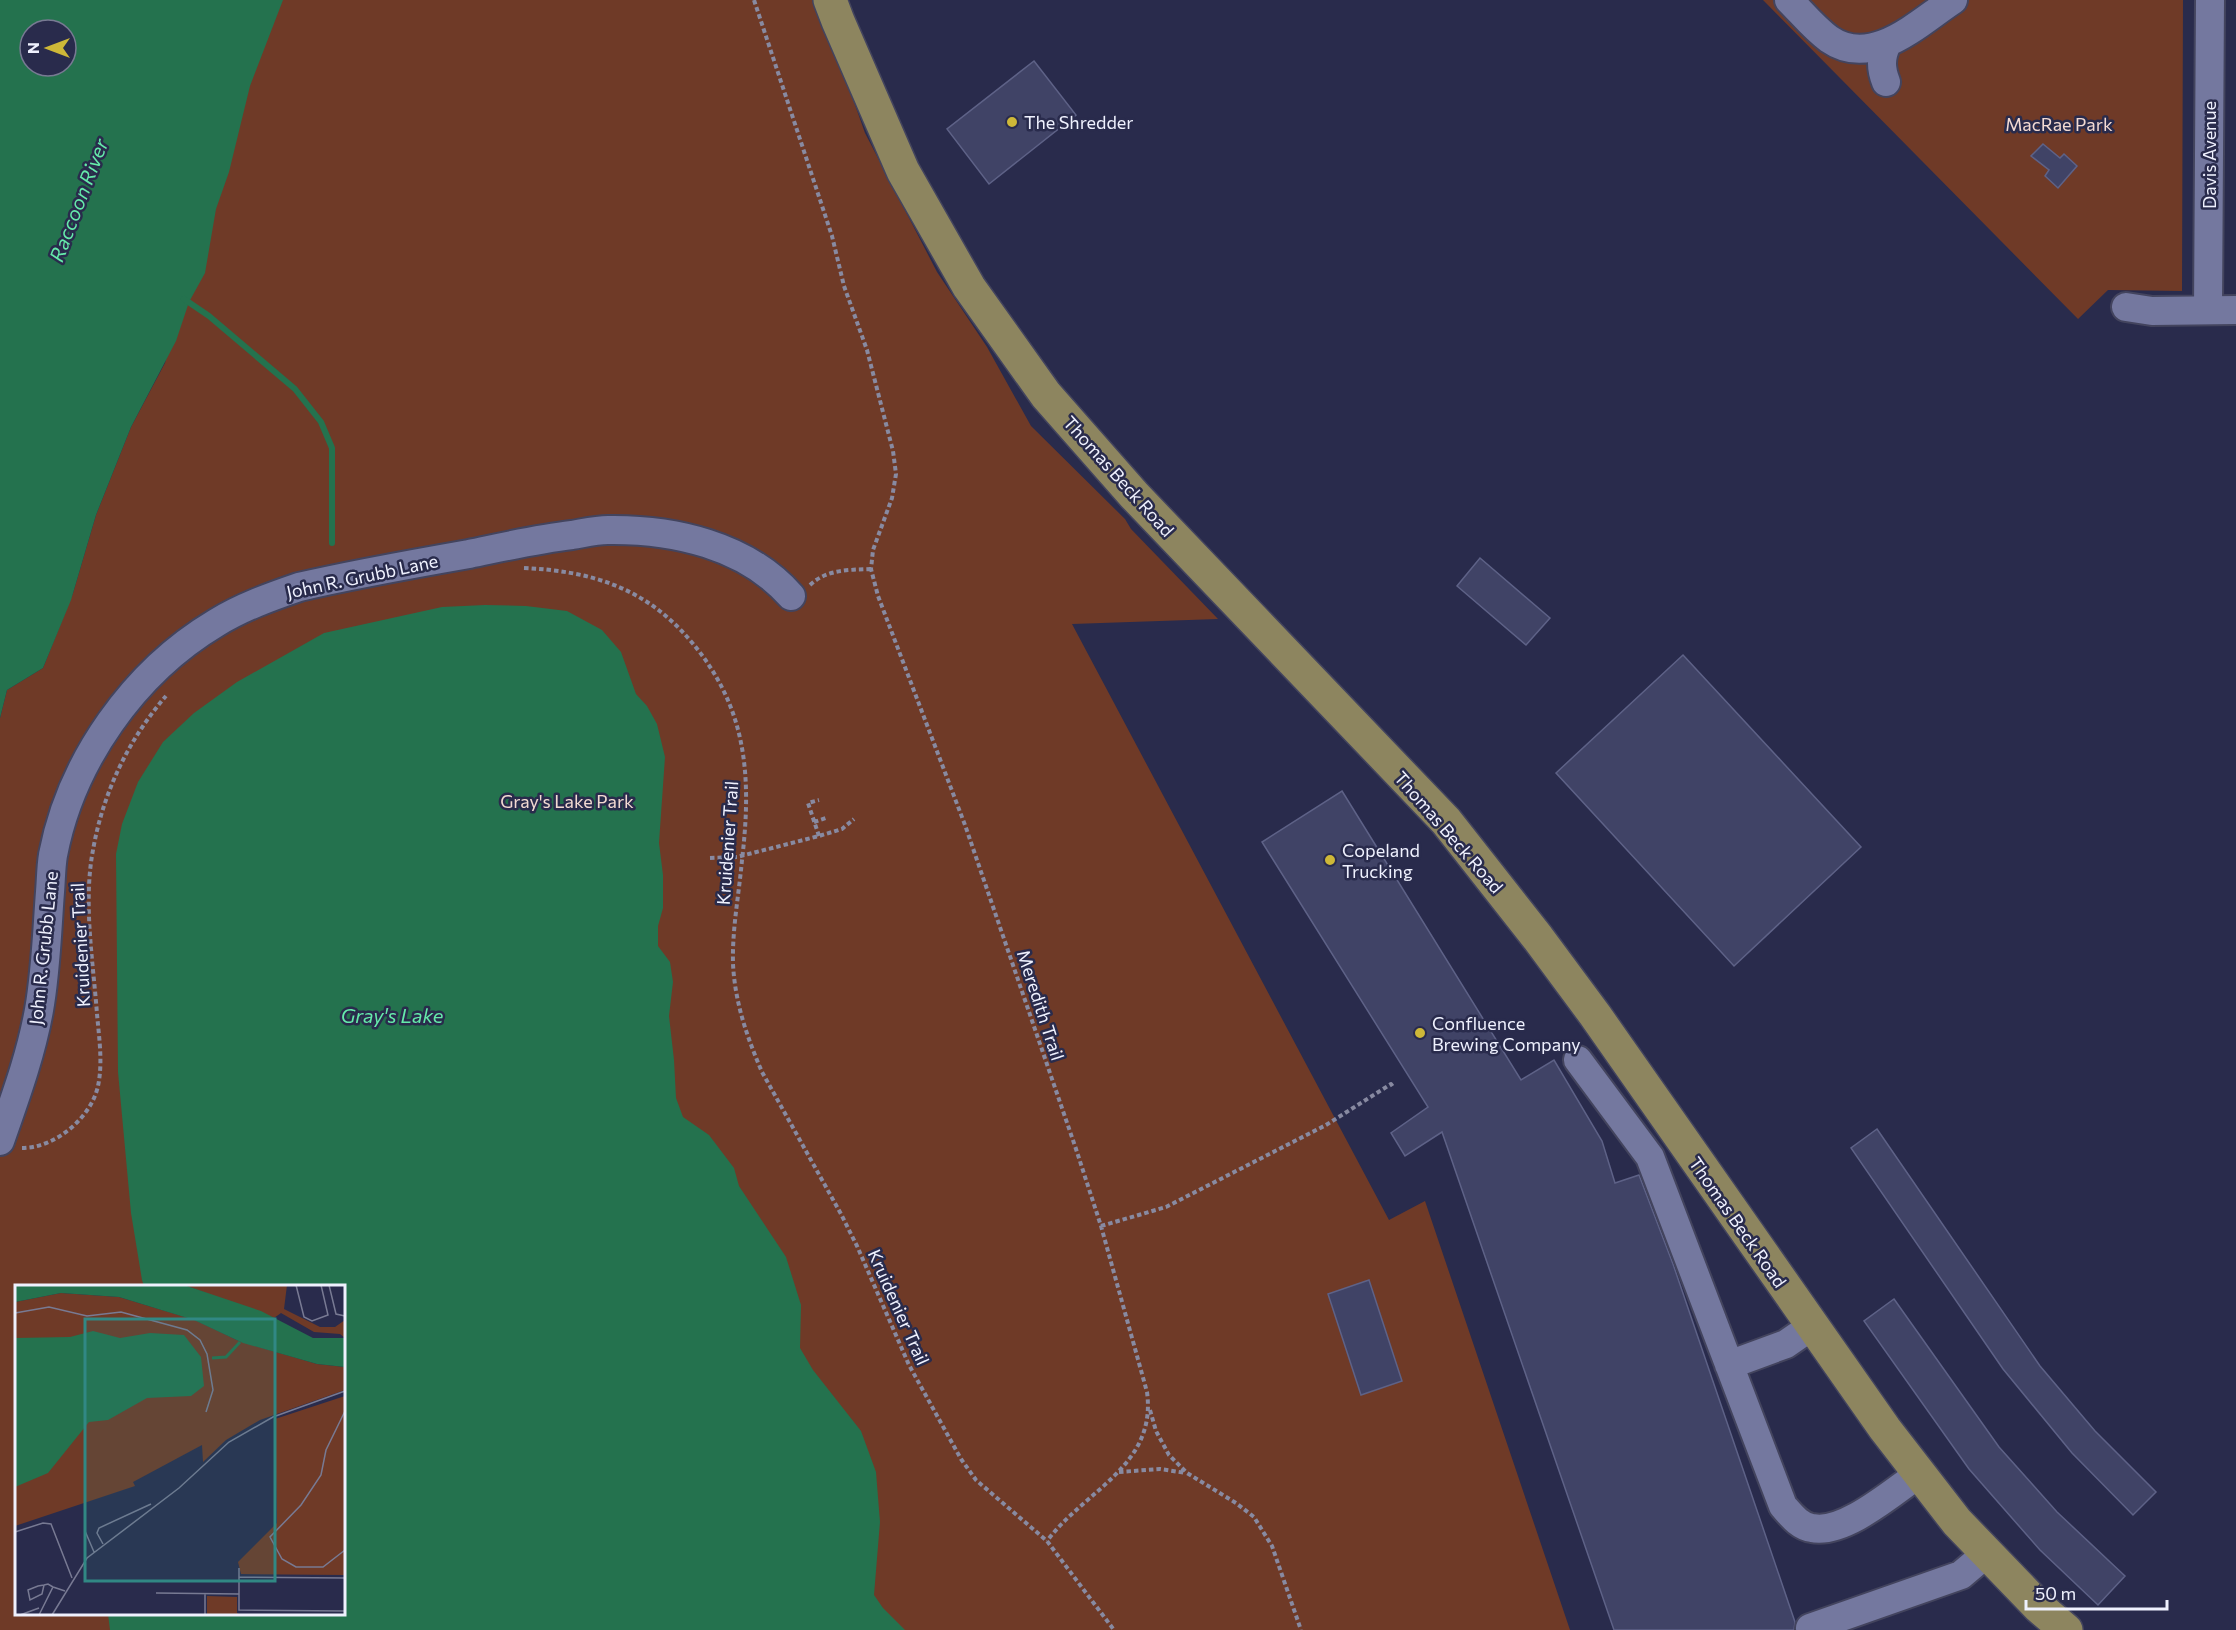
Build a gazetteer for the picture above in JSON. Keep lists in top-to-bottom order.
{
  "streets": {
    "main road": ["Thomas Beck Road"],
    "street": ["Davis Avenue", "John R. Grubb Lane"],
    "path": ["Kruidenier Trail", "Meredith Trail"]
  },
  "crossings": [
    ["John R. Grubb Lane", "Kruidenier Trail"],
    ["Kruidenier Trail", "Meredith Trail"]
  ],
  "water": ["Raccoon River", "Gray's Lake"],
  "parks": ["MacRae Park", "Gray's Lake Park"],
  "places": ["The Shredder", "Copeland Trucking", "Confluence Brewing Company"],
  "scale_bar": "50 m",
  "north": "left"
}
